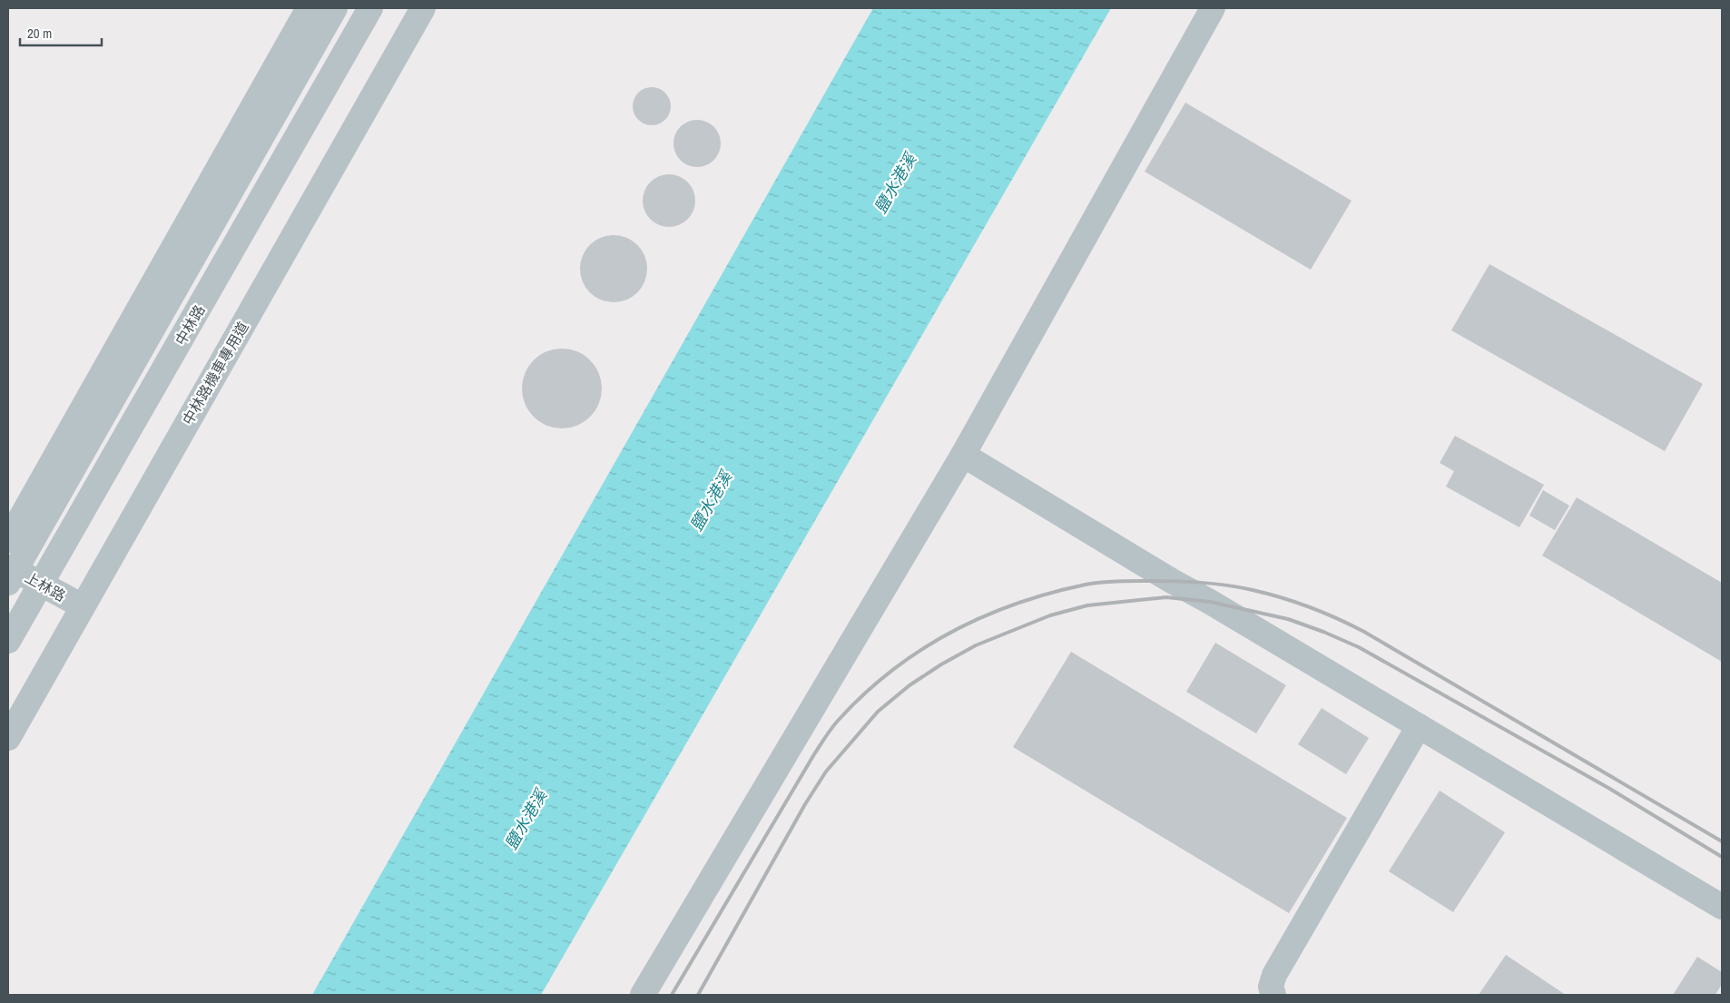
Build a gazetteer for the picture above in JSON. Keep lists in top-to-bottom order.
{
  "streets": {
    "street": ["中林路", "中林路機車專用道", "上林路"]
  },
  "crossings": [
    ["中林路", "上林路"],
    ["中林路機車專用道", "上林路"]
  ],
  "water": ["鹽水港溪"],
  "scale_bar": "20 m"
}
